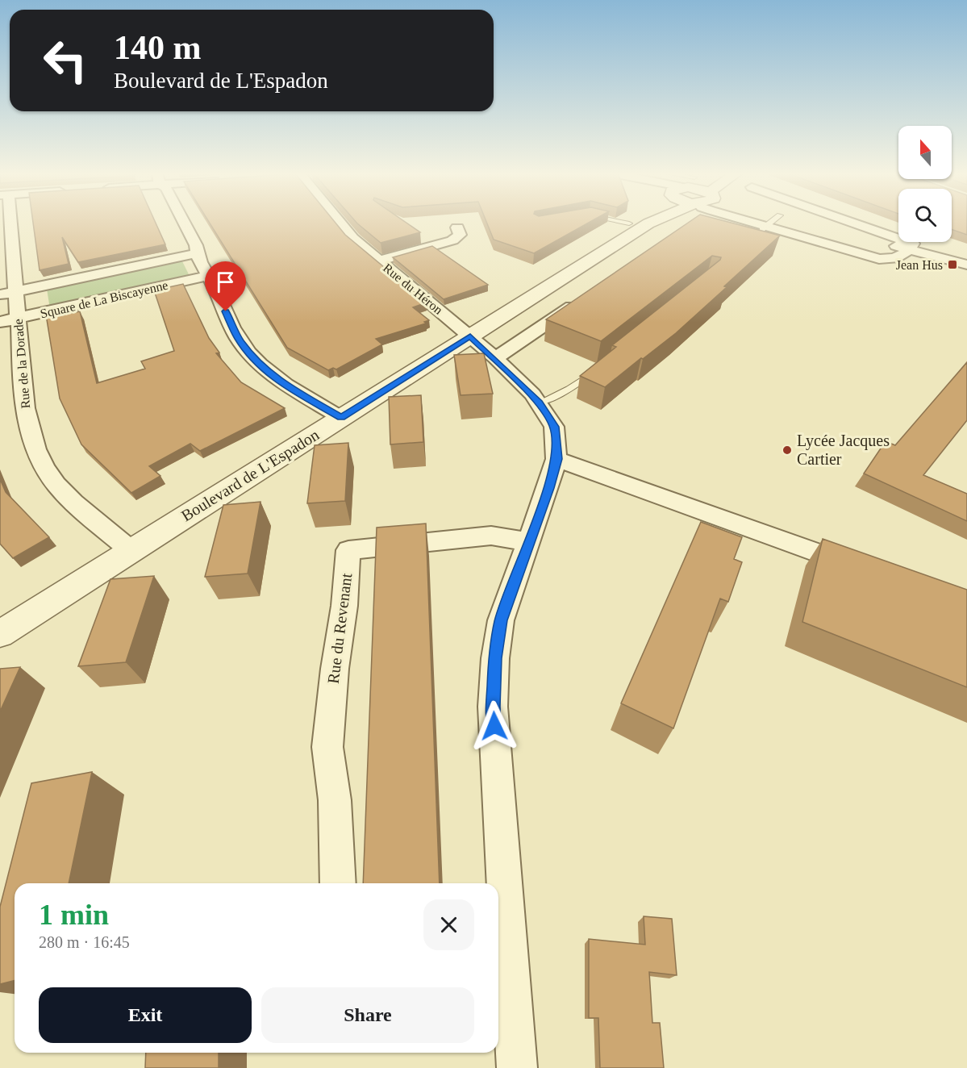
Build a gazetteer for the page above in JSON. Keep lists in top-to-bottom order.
{
  "streets": {
    "street": [
      "Rue du Héron",
      "Square de La Biscayenne",
      "Rue de la Dorade",
      "Boulevard de L'Espadon",
      "Rue du Revenant"
    ]
  },
  "crossings": [
    ["Rue du Héron", "Boulevard de L'Espadon"],
    ["Square de La Biscayenne", "Rue de la Dorade"],
    ["Rue de la Dorade", "Boulevard de L'Espadon"]
  ],
  "places": {
    "transit": ["Jean Hus"],
    "other": ["Lycée Jacques Cartier"]
  },
  "north": "top",
  "page": {
    "turn": ["140 m", "Boulevard de L'Espadon"],
    "heading": ["1 min", "280 m · 16:45"],
    "buttons": ["Exit", "Share"]
  }
}
